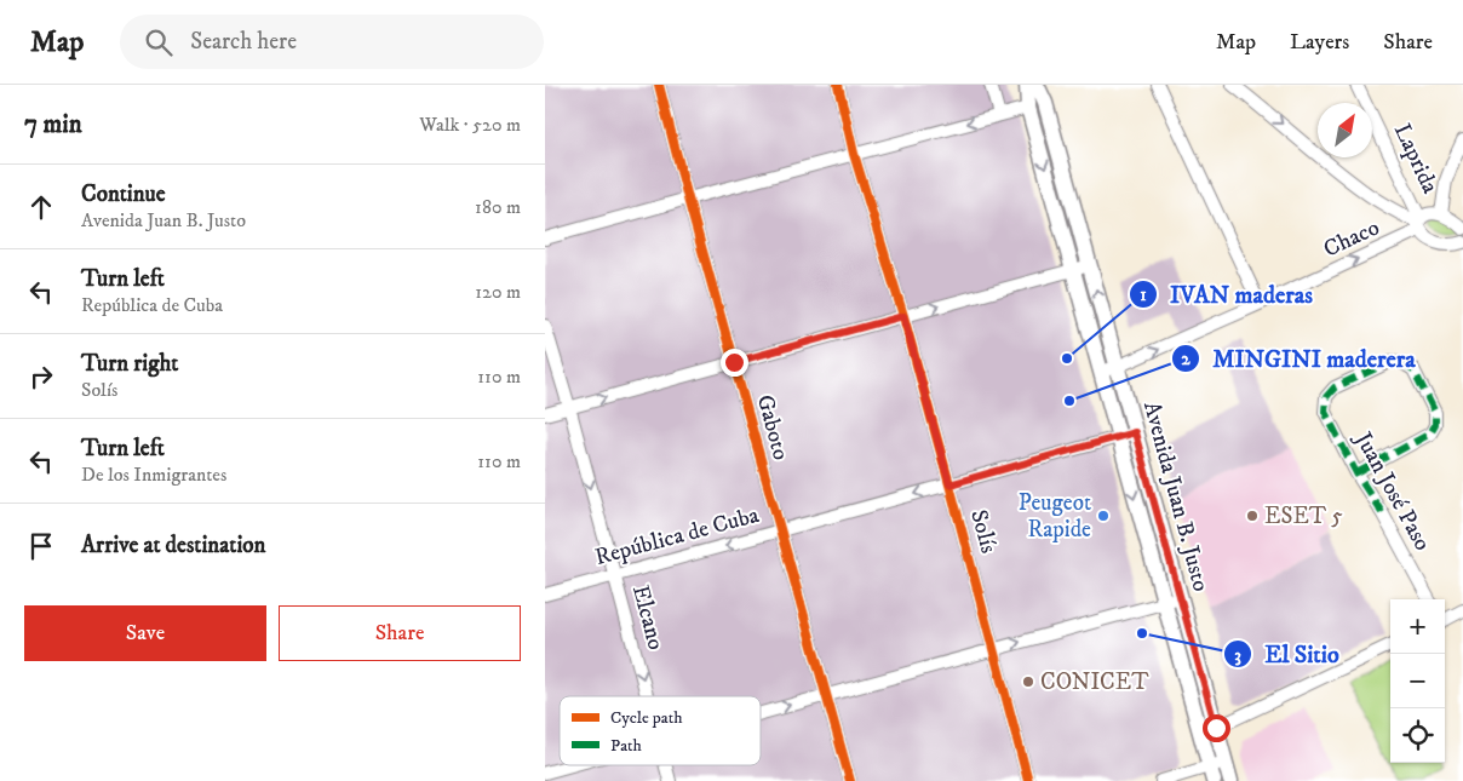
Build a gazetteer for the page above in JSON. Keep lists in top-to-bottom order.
{
  "streets": {
    "main road": ["Avenida Juan B. Justo"],
    "street": [
      "Laprida",
      "Chaco",
      "Gaboto",
      "Juan José Paso",
      "Solís",
      "República de Cuba",
      "Elcano"
    ]
  },
  "crossings": [
    ["Laprida", "Chaco"],
    ["Chaco", "Avenida Juan B. Justo"],
    ["Gaboto", "República de Cuba"],
    ["Avenida Juan B. Justo", "República de Cuba"],
    ["Solís", "República de Cuba"],
    ["República de Cuba", "Elcano"]
  ],
  "one_way": ["Chaco", "República de Cuba", "Elcano"],
  "places": [
    "IVAN maderas",
    "MINGINI maderera",
    "Peugeot Rapide",
    "ESET 5",
    "El Sitio",
    "CONICET"
  ],
  "legend": ["Cycle path", "Path"],
  "north": "top right",
  "page": {
    "header": "Map",
    "search": "Search here",
    "nav": ["Map", "Layers", "Share"],
    "heading": ["7 min", "Walk · 520 m"],
    "list": [
      ["Continue", "Avenida Juan B. Justo", "180 m"],
      ["Turn left", "República de Cuba", "120 m"],
      ["Turn right", "Solís", "110 m"],
      ["Turn left", "De los Inmigrantes", "110 m"],
      "Arrive at destination"
    ],
    "buttons": ["Save", "Share"],
    "map_buttons": ["+", "−"]
  }
}
